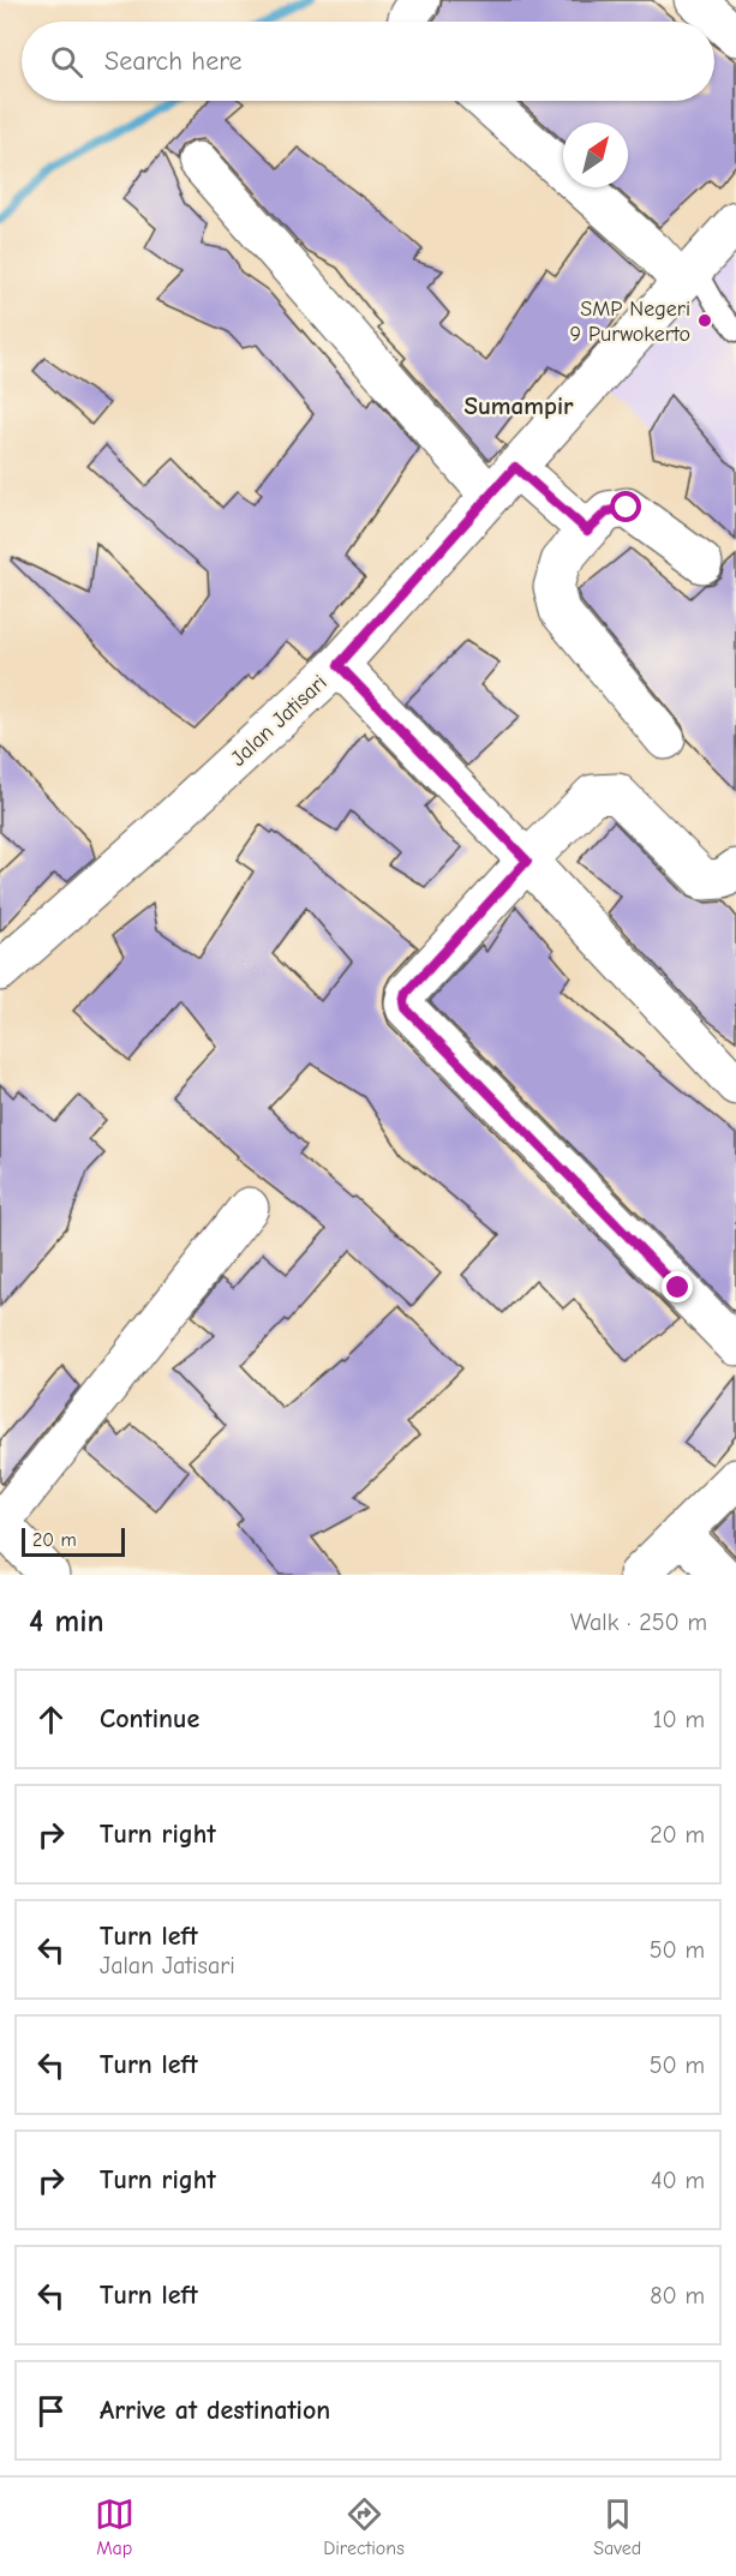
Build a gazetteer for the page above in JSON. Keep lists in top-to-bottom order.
{
  "streets": {
    "street": ["Jalan Jatisari"]
  },
  "districts": ["Sumampir"],
  "places": ["SMP Negeri 9 Purwokerto"],
  "scale_bar": "20 m",
  "north": "top right",
  "page": {
    "search": "Search here",
    "scale": "20 m",
    "heading": ["4 min", "Walk · 250 m"],
    "list": [
      ["Continue", "10 m"],
      ["Turn right", "20 m"],
      ["Turn left", "Jalan Jatisari", "50 m"],
      ["Turn left", "50 m"],
      ["Turn right", "40 m"],
      ["Turn left", "80 m"],
      "Arrive at destination"
    ],
    "nav": ["Map", "Directions", "Saved"]
  }
}
